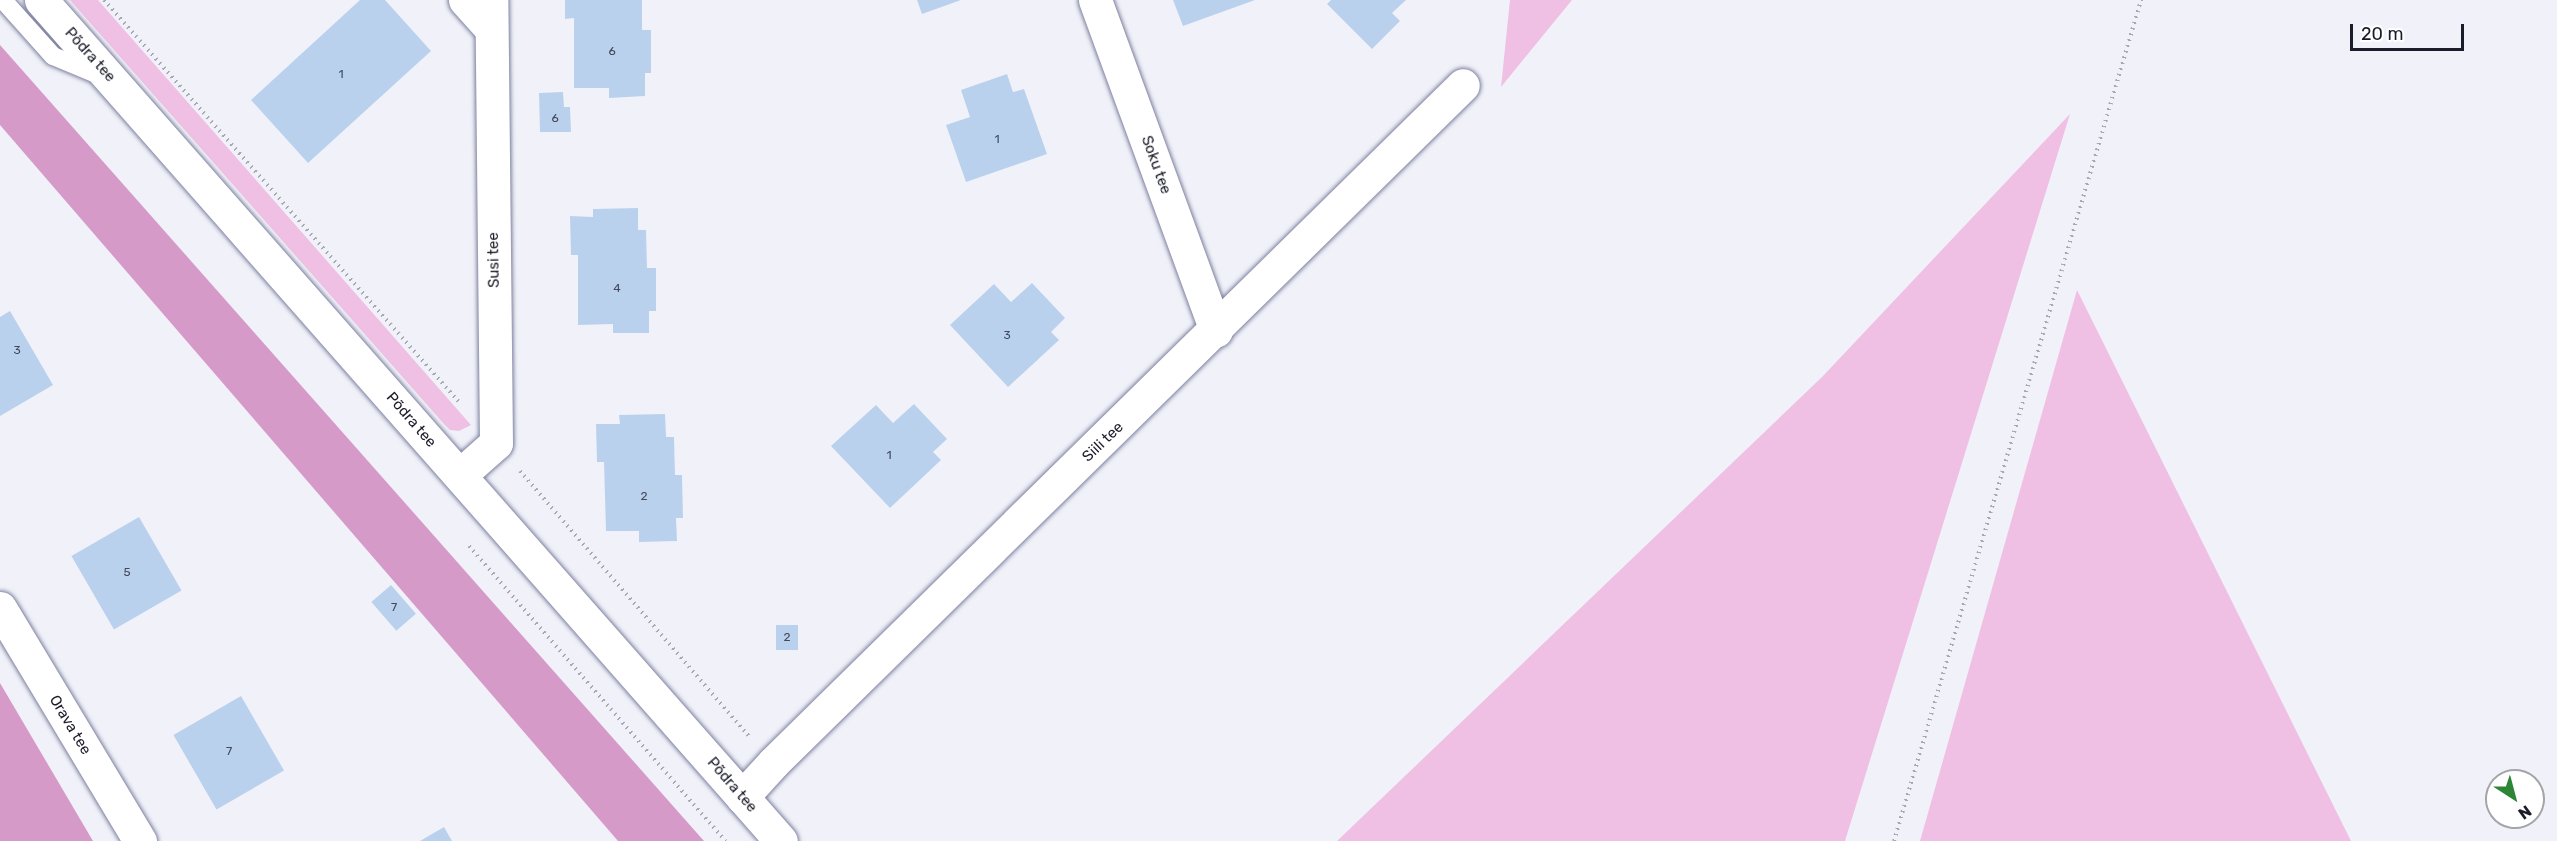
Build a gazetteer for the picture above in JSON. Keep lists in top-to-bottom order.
{
  "streets": {
    "street": [
      "Põdra tee",
      "Soku tee",
      "Susi tee",
      "Siili tee",
      "Orava tee"
    ]
  },
  "crossings": [
    ["Põdra tee", "Siili tee"],
    ["Soku tee", "Siili tee"]
  ],
  "house_numbers": [
    "6",
    "1",
    "6",
    "1",
    "4",
    "3",
    "3",
    "1",
    "2",
    "5",
    "7",
    "2",
    "7"
  ],
  "scale_bar": "20 m",
  "north": "bottom right"
}
